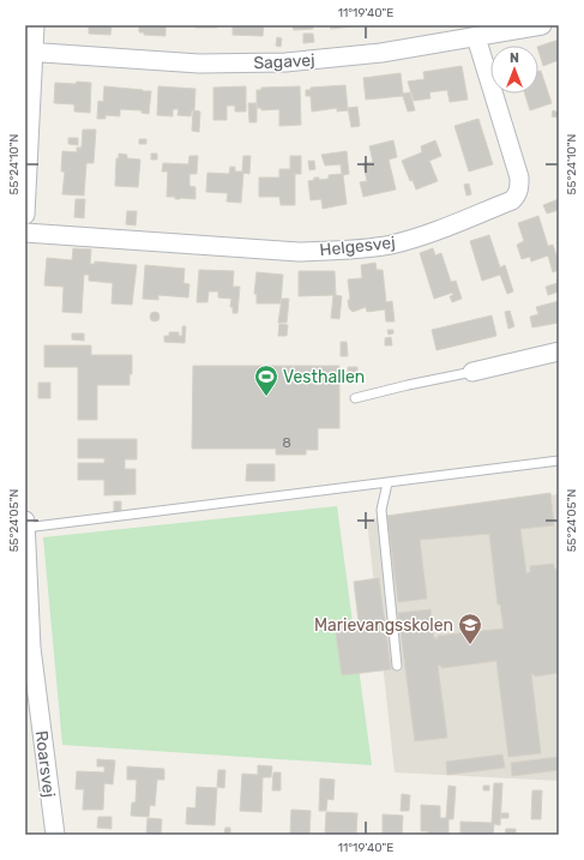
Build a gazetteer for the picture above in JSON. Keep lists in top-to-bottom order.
{
  "streets": {
    "street": ["Sagavej", "Helgesvej", "Roarsvej"]
  },
  "crossings": [
    ["Sagavej", "Helgesvej"]
  ],
  "places": {
    "sports": ["Vesthallen"],
    "school or university": ["Marievangsskolen"]
  },
  "house_numbers": ["8"],
  "north": "top",
  "coordinates": ["11°19'40\"E", "55°24'10\"N", "55°24'05\"N"]
}
